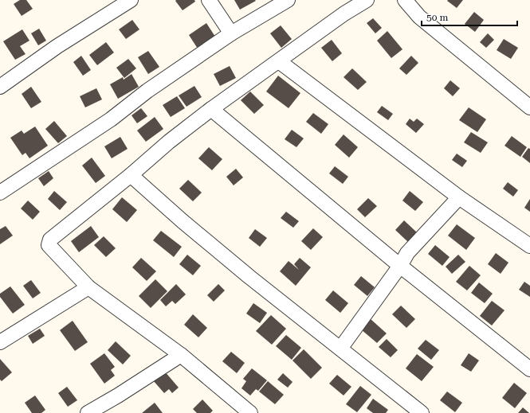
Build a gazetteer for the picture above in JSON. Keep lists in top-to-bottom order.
{
  "scale_bar": "50 m"
}
